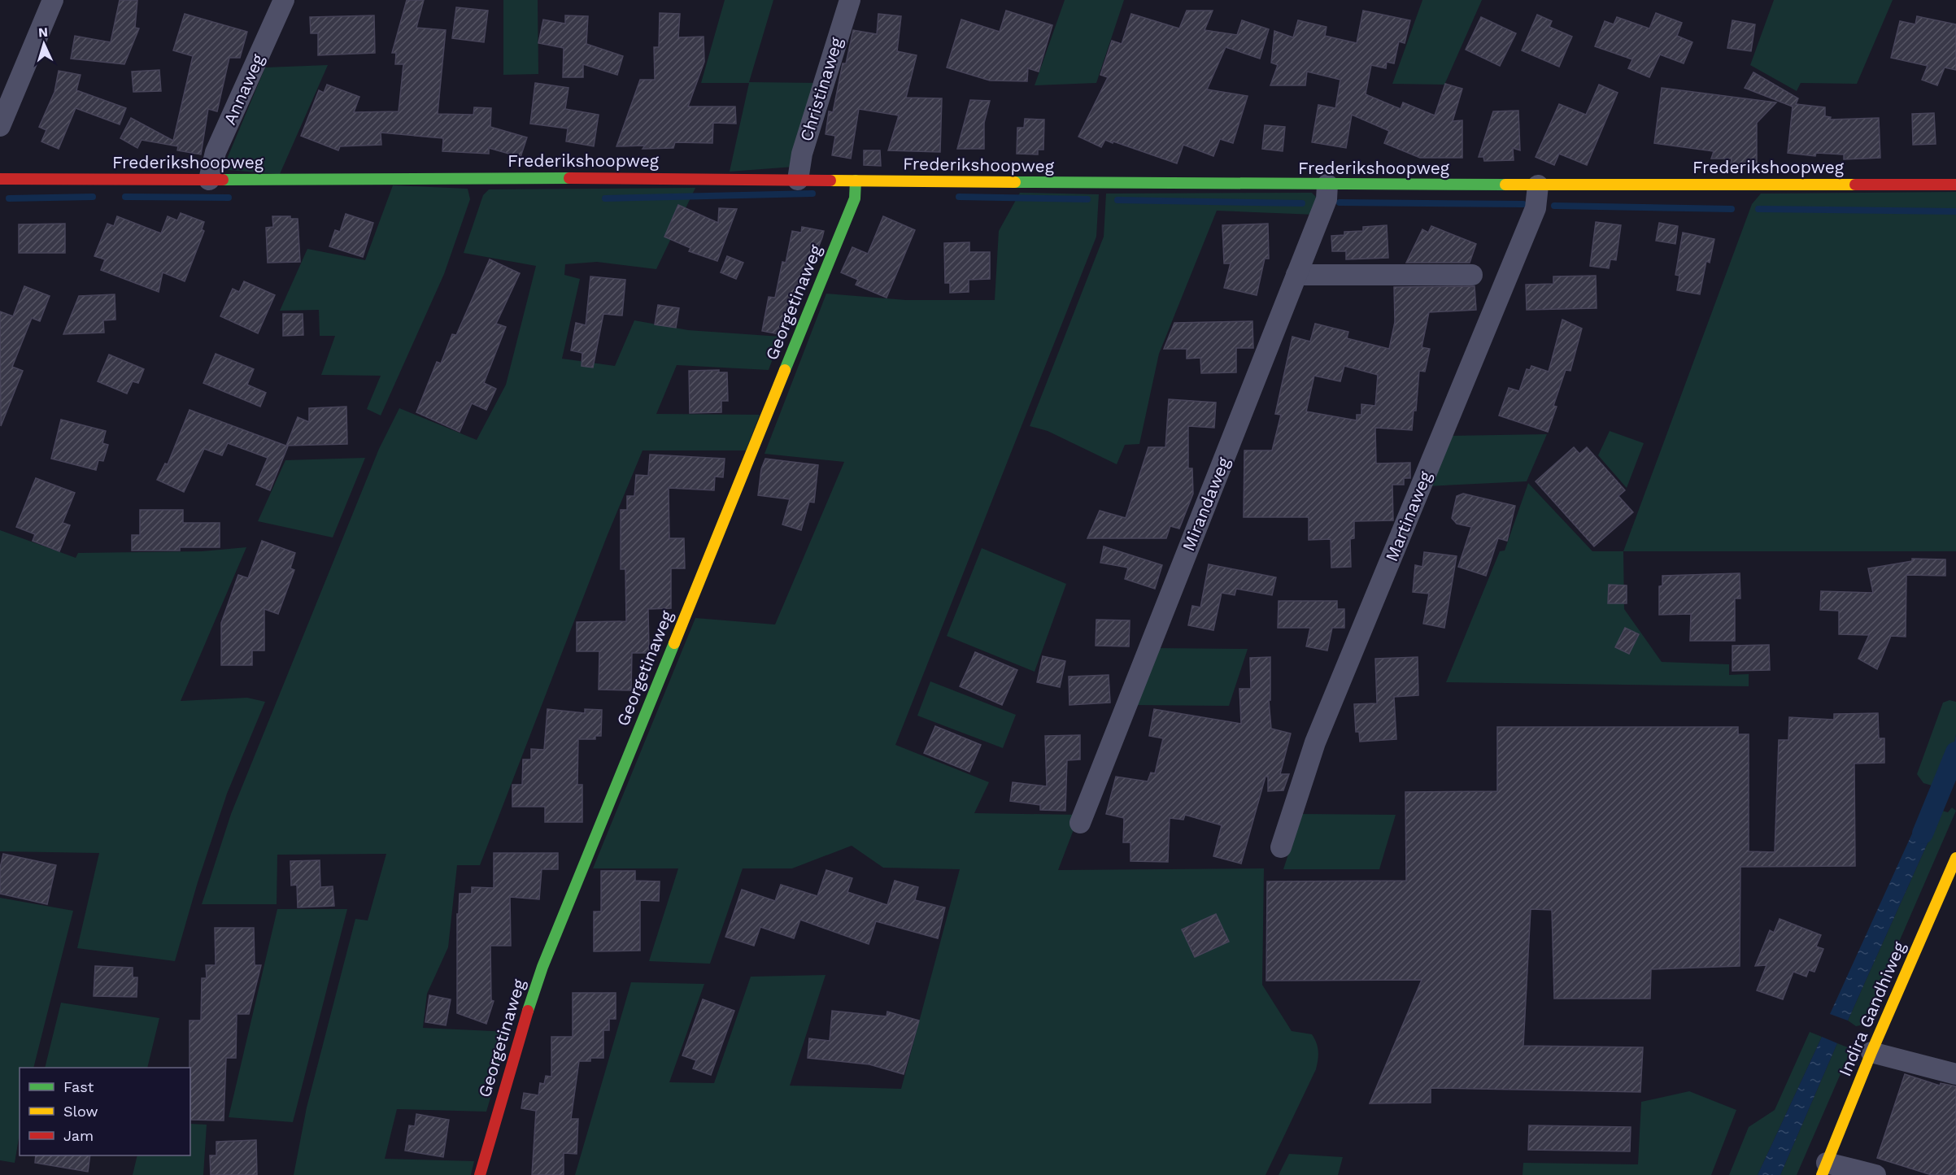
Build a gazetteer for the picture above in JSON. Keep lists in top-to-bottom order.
{
  "streets": {
    "street": [
      "Annaweg",
      "Christinaweg",
      "Frederikshoopweg",
      "Georgetinaweg",
      "Mirandaweg",
      "Martinaweg",
      "Indira Gandhiweg"
    ]
  },
  "crossings": [
    ["Annaweg", "Frederikshoopweg"],
    ["Christinaweg", "Frederikshoopweg"],
    ["Frederikshoopweg", "Georgetinaweg"],
    ["Frederikshoopweg", "Mirandaweg"],
    ["Frederikshoopweg", "Martinaweg"]
  ],
  "legend": ["Fast", "Slow", "Jam"],
  "north": "top"
}
